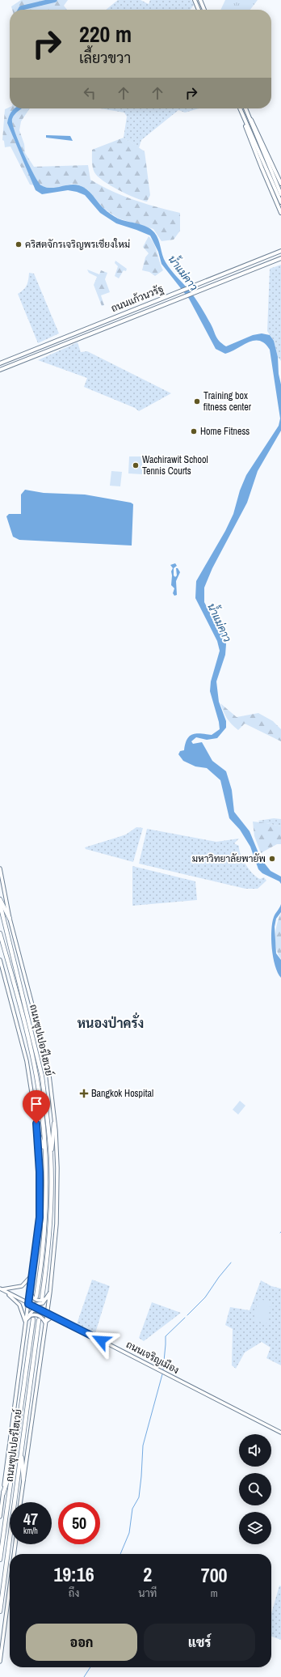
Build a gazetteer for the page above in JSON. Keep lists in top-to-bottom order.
{
  "streets": {
    "highway": ["ถนนซุปเปอร์ไฮเวย์"],
    "main road": ["ถนนแก้วนวรัฐ", "ถนนเจริญเมือง"]
  },
  "districts": ["หนองป่าครั่ง"],
  "water": ["น้ำแม่คาว"],
  "places": {
    "other": [
      "คริสตจักรเจริญพรเชียงใหม่",
      "Training box fitness center",
      "Home Fitness",
      "Wachirawit School Tennis Courts",
      "มหาวิทยาลัยพายัพ"
    ],
    "health": ["Bangkok Hospital"]
  },
  "page": {
    "turn": ["220 m", "เลี้ยวขวา"],
    "speed": "47 km/h",
    "limit": "50",
    "eta": [
      "19:16",
      "ถึง",
      "2",
      "นาที",
      "700",
      "m"
    ],
    "buttons": ["ออก", "แชร์"]
  }
}
